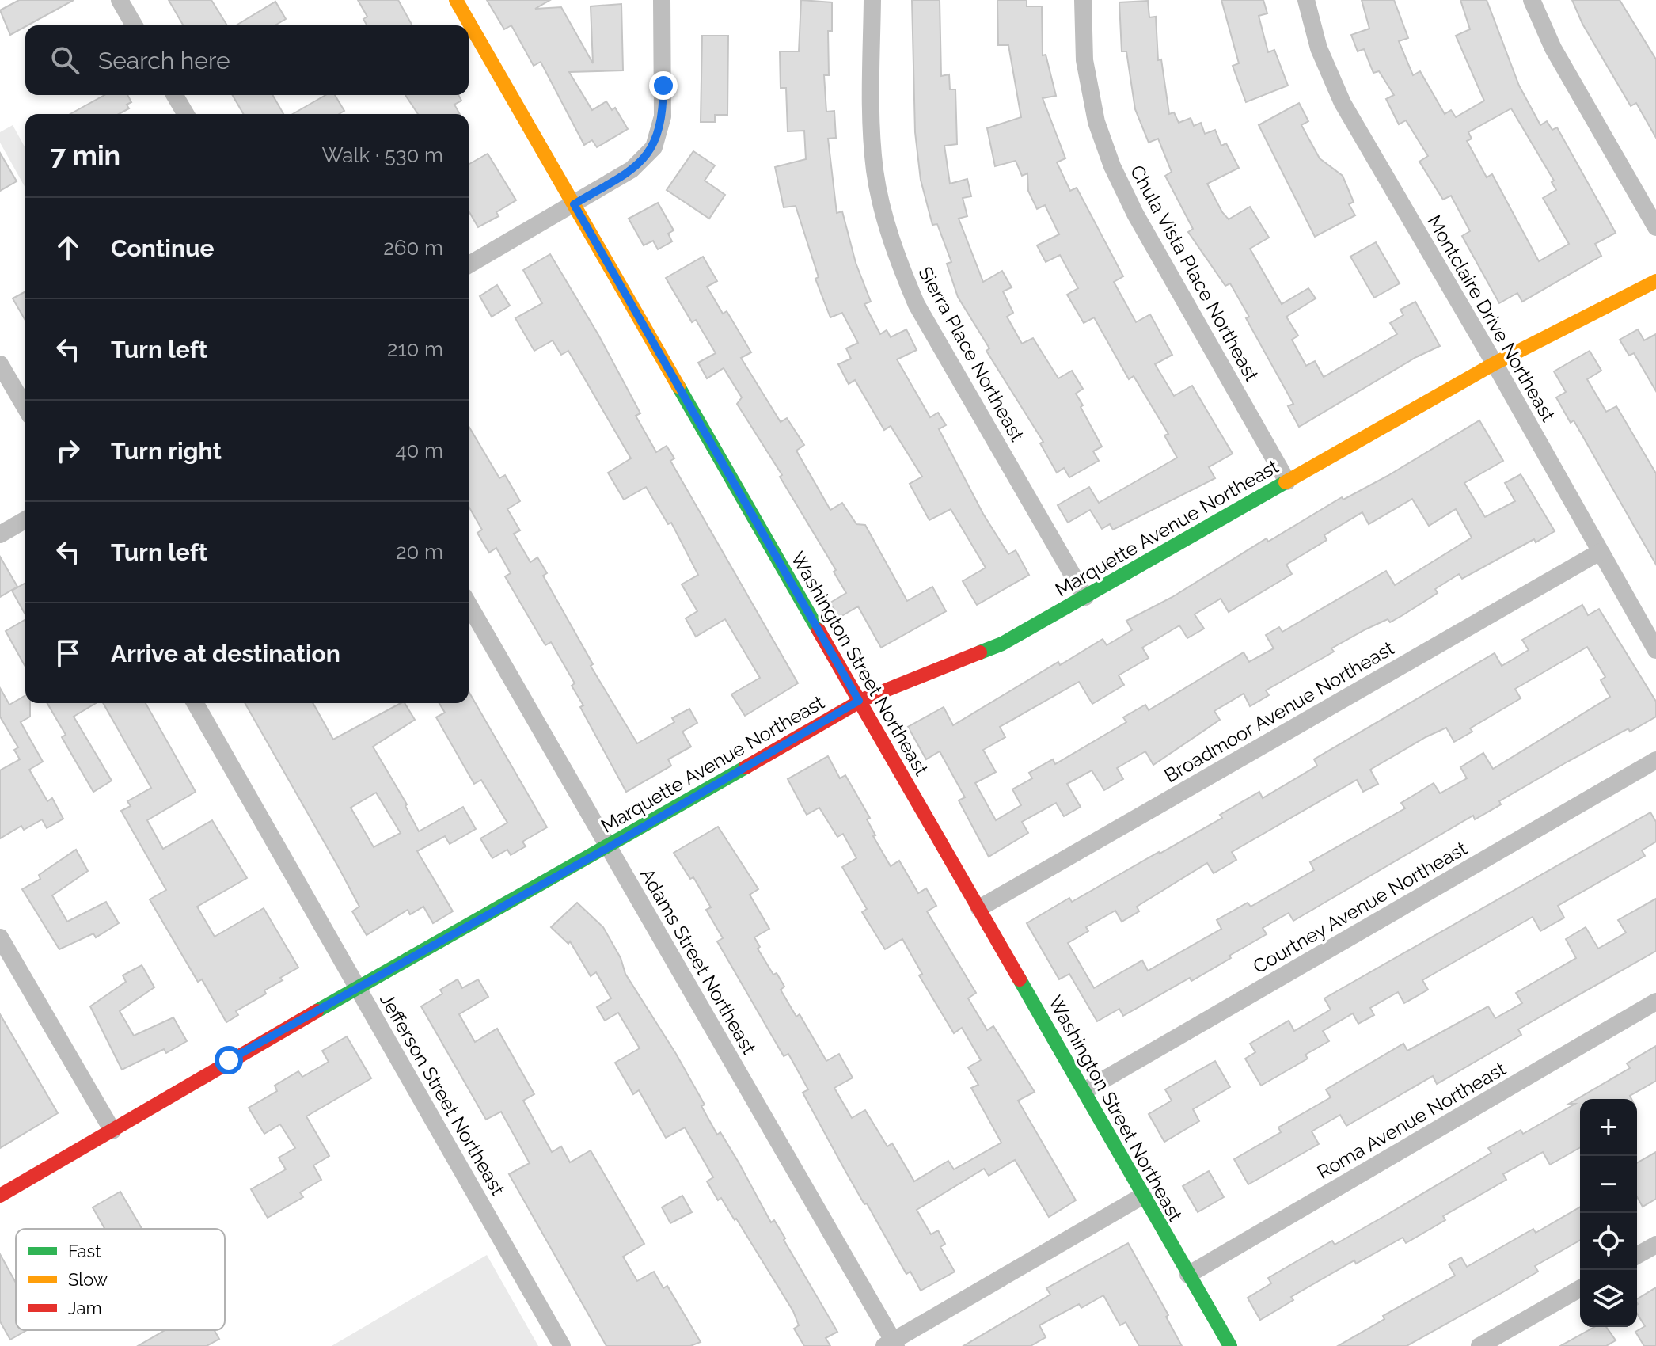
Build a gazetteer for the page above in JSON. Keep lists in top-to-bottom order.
{
  "streets": {
    "street": [
      "Chula Vista Place Northeast",
      "Montclaire Drive Northeast",
      "Sierra Place Northeast",
      "Marquette Avenue Northeast",
      "Washington Street Northeast",
      "Broadmoor Avenue Northeast",
      "Courtney Avenue Northeast",
      "Adams Street Northeast",
      "Jefferson Street Northeast",
      "Roma Avenue Northeast"
    ]
  },
  "crossings": [
    ["Chula Vista Place Northeast", "Marquette Avenue Northeast"],
    ["Montclaire Drive Northeast", "Marquette Avenue Northeast"],
    ["Montclaire Drive Northeast", "Broadmoor Avenue Northeast"],
    ["Sierra Place Northeast", "Marquette Avenue Northeast"],
    ["Marquette Avenue Northeast", "Washington Street Northeast"],
    ["Marquette Avenue Northeast", "Adams Street Northeast"],
    ["Marquette Avenue Northeast", "Jefferson Street Northeast"],
    ["Washington Street Northeast", "Broadmoor Avenue Northeast"],
    ["Washington Street Northeast", "Courtney Avenue Northeast"],
    ["Washington Street Northeast", "Roma Avenue Northeast"]
  ],
  "legend": ["Fast", "Slow", "Jam"],
  "page": {
    "search": "Search here",
    "heading": ["7 min", "Walk · 530 m"],
    "list": [
      ["Continue", "260 m"],
      ["Turn left", "210 m"],
      ["Turn right", "40 m"],
      ["Turn left", "20 m"],
      "Arrive at destination"
    ],
    "map_buttons": ["+", "−"]
  }
}
